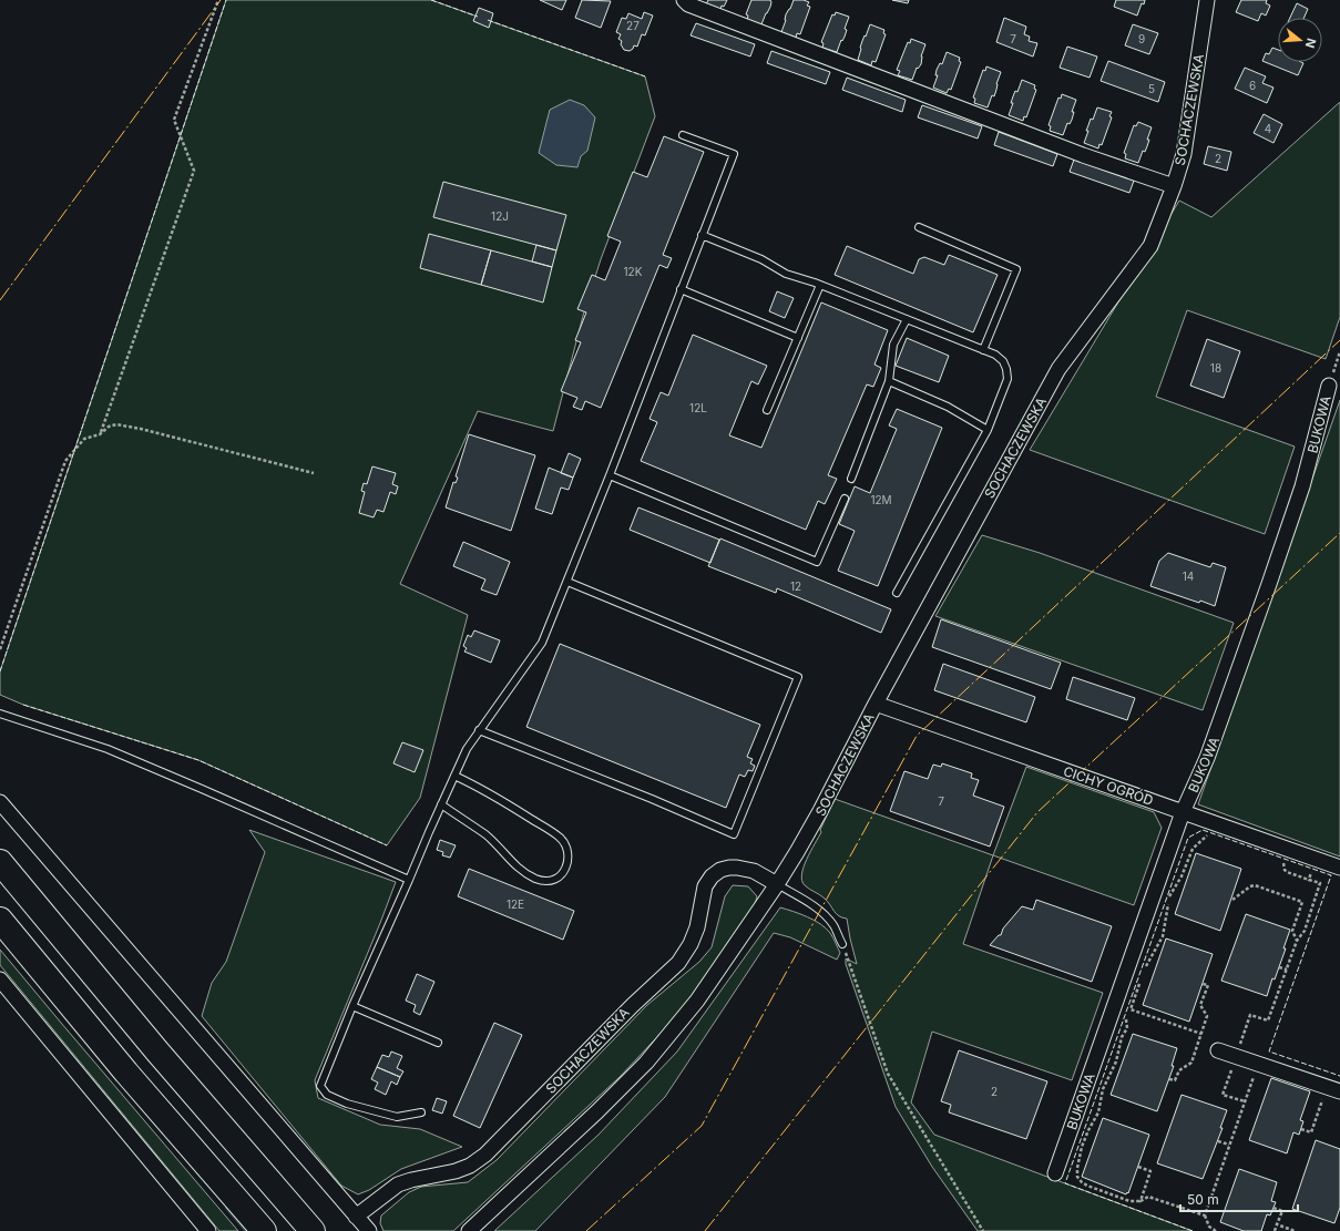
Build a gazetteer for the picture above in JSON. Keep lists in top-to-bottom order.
{
  "streets": {
    "street": ["SOCHACZEWSKA", "BUKOWA", "CICHY OGRÓD"]
  },
  "crossings": [
    ["SOCHACZEWSKA", "CICHY OGRÓD"],
    ["BUKOWA", "CICHY OGRÓD"]
  ],
  "house_numbers": [
    "27",
    "7",
    "9",
    "6",
    "5",
    "4",
    "2",
    "12J",
    "12K",
    "18",
    "12L",
    "12M",
    "14",
    "12",
    "7",
    "12E",
    "2"
  ],
  "scale_bar": "50 m",
  "north": "right"
}
